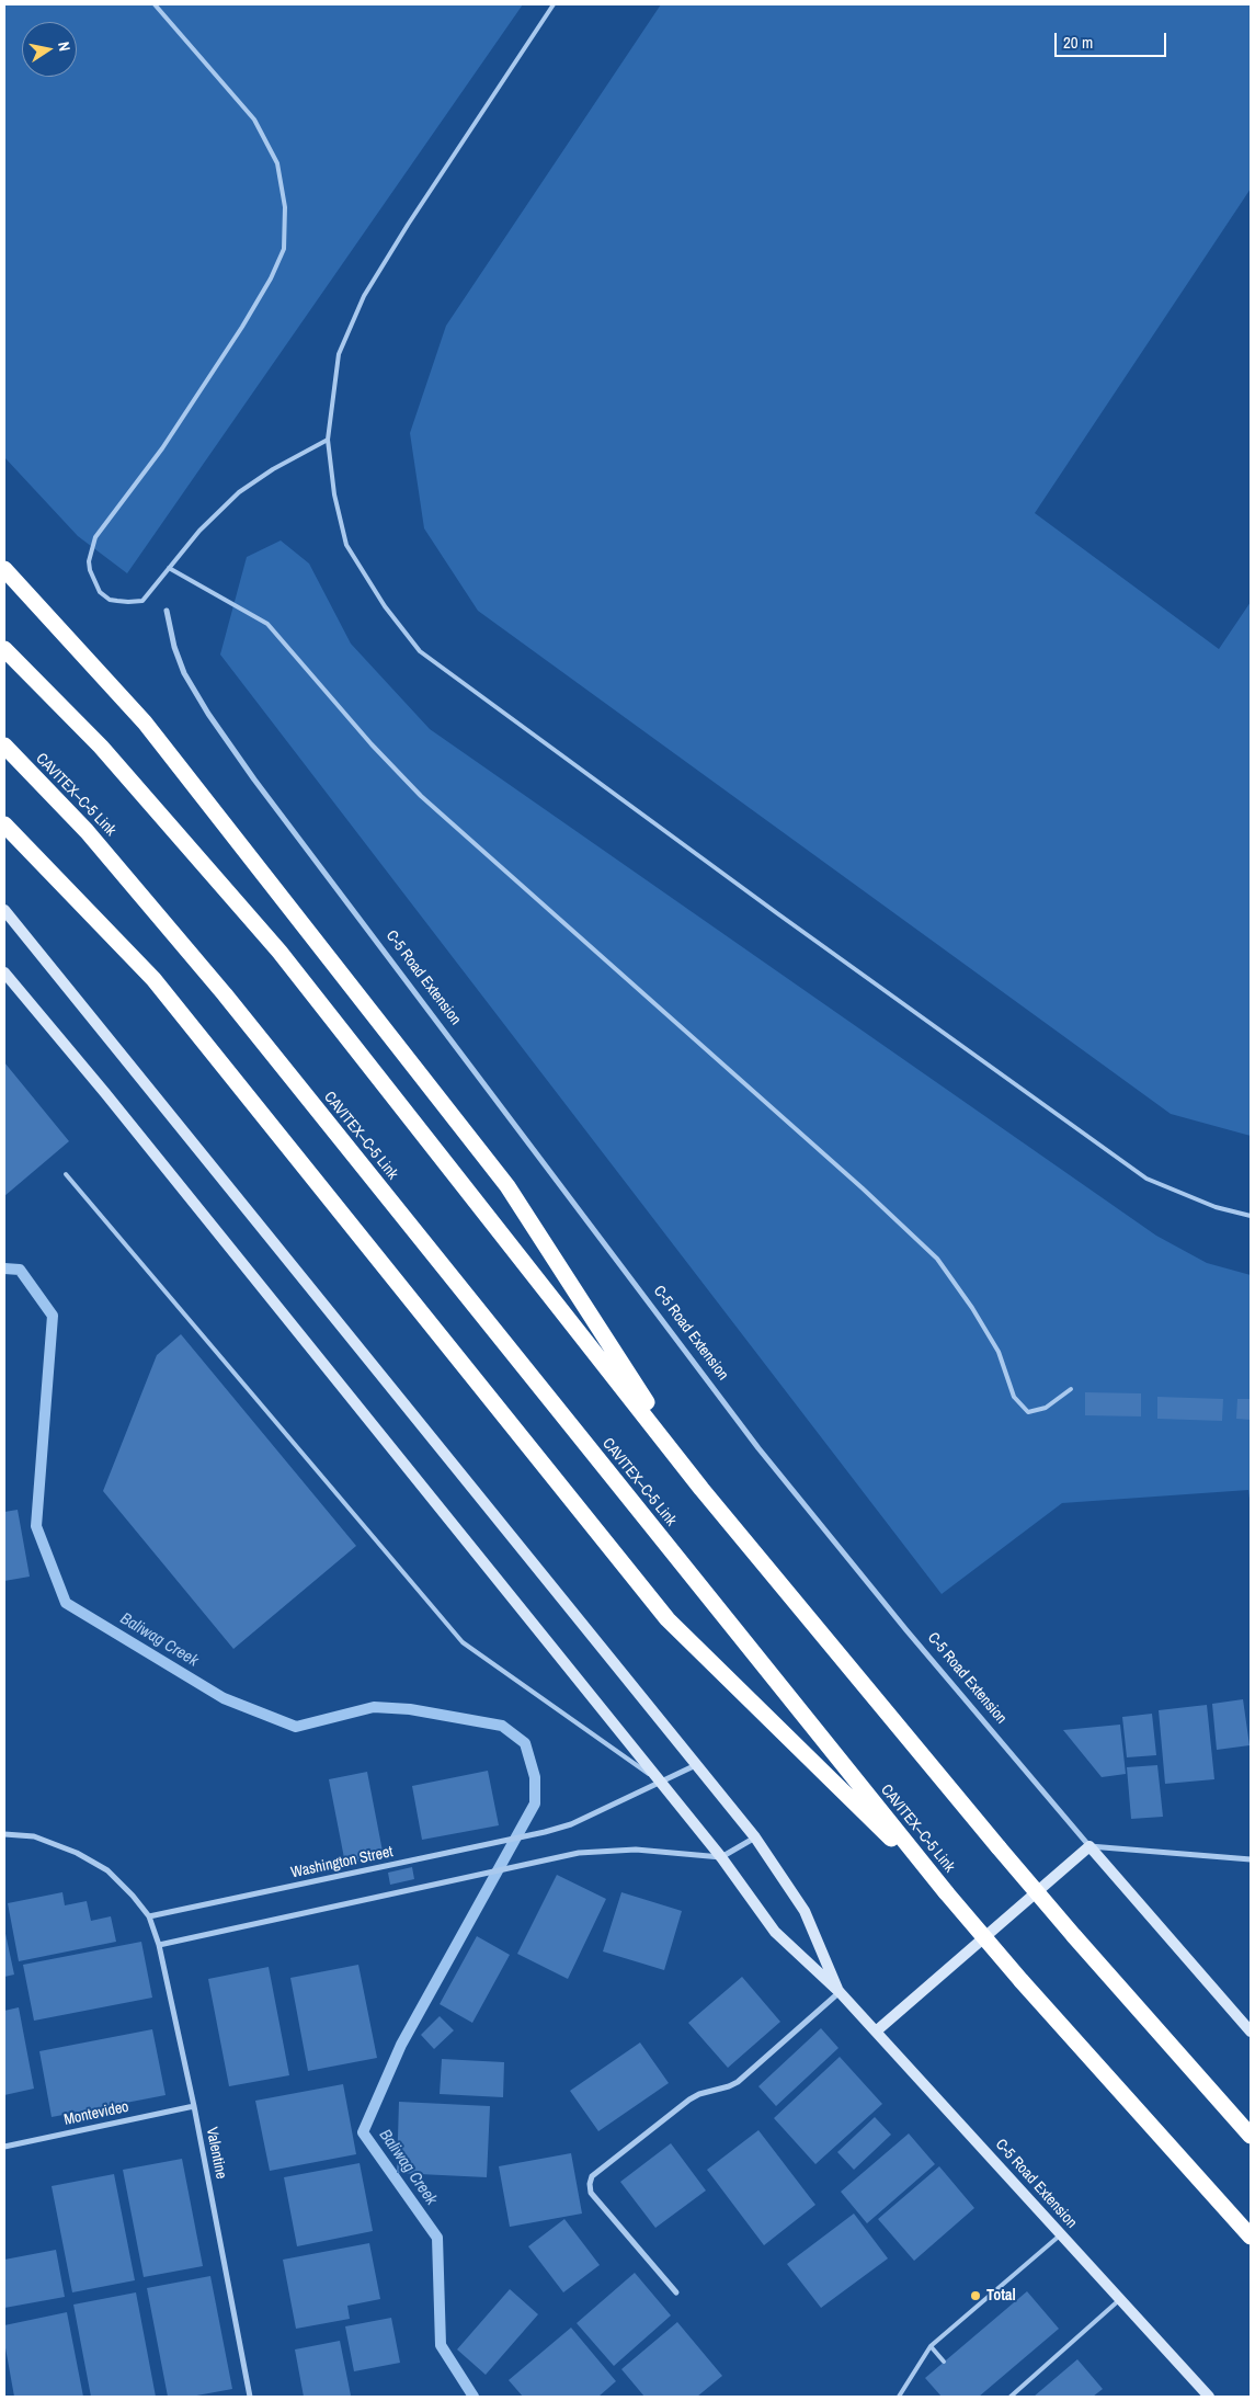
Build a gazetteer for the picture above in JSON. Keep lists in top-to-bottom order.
{
  "streets": {
    "highway": ["CAVITEX–C-5 Link"],
    "main road": ["C-5 Road Extension"],
    "street": ["Washington Street", "Montevideo", "Valentine"]
  },
  "crossings": [
    ["C-5 Road Extension", "Washington Street"],
    ["Washington Street", "Valentine"],
    ["Montevideo", "Valentine"]
  ],
  "water": ["Baliwag Creek"],
  "places": ["Total"],
  "scale_bar": "20 m",
  "north": "right"
}
